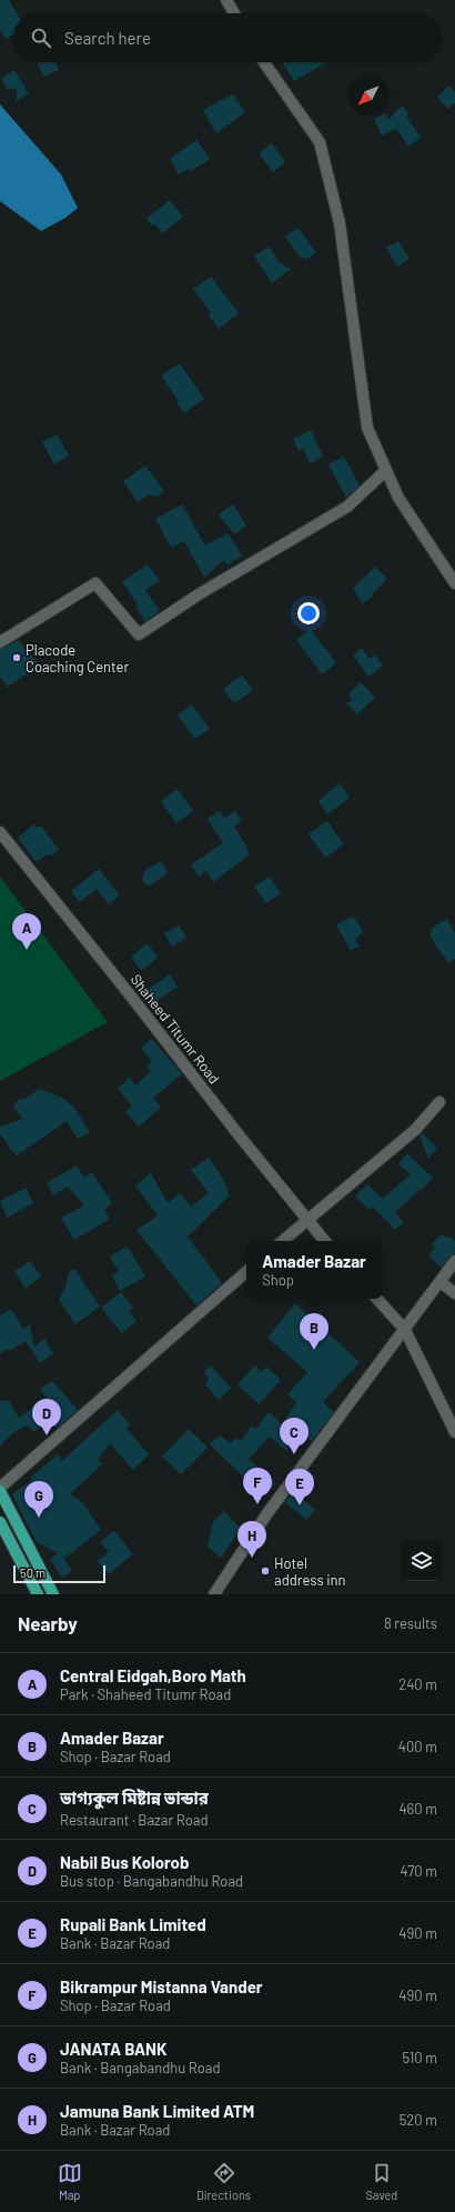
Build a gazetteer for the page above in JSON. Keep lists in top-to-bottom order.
{
  "streets": {
    "street": ["Shaheed Titumr Road"]
  },
  "places": ["Placode Coaching Center", "Hotel address inn"],
  "scale_bar": "50 m",
  "north": "bottom left",
  "page": {
    "search": "Search here",
    "pins": [
      "A",
      "B",
      "D",
      "C",
      "F",
      "E",
      "G",
      "H"
    ],
    "popup": ["Amader Bazar", "Shop"],
    "scale": "50 m",
    "heading": ["Nearby", "8 results"],
    "list": [
      {
        "mark": "A",
        "name": "Central Eidgah,Boro Math",
        "note": "Park · Shaheed Titumr Road",
        "value": "240 m"
      },
      {
        "mark": "B",
        "name": "Amader Bazar",
        "note": "Shop · Bazar Road",
        "value": "400 m"
      },
      {
        "mark": "C",
        "name": "ভাগ্যকুল মিষ্টান্ন ভান্ডার",
        "note": "Restaurant · Bazar Road",
        "value": "460 m"
      },
      {
        "mark": "D",
        "name": "Nabil Bus Kolorob",
        "note": "Bus stop · Bangabandhu Road",
        "value": "470 m"
      },
      {
        "mark": "E",
        "name": "Rupali Bank Limited",
        "note": "Bank · Bazar Road",
        "value": "490 m"
      },
      {
        "mark": "F",
        "name": "Bikrampur Mistanna Vander",
        "note": "Shop · Bazar Road",
        "value": "490 m"
      },
      {
        "mark": "G",
        "name": "JANATA BANK",
        "note": "Bank · Bangabandhu Road",
        "value": "510 m"
      },
      {
        "mark": "H",
        "name": "Jamuna Bank Limited ATM",
        "note": "Bank · Bazar Road",
        "value": "520 m"
      }
    ],
    "nav": ["Map", "Directions", "Saved"]
  }
}
